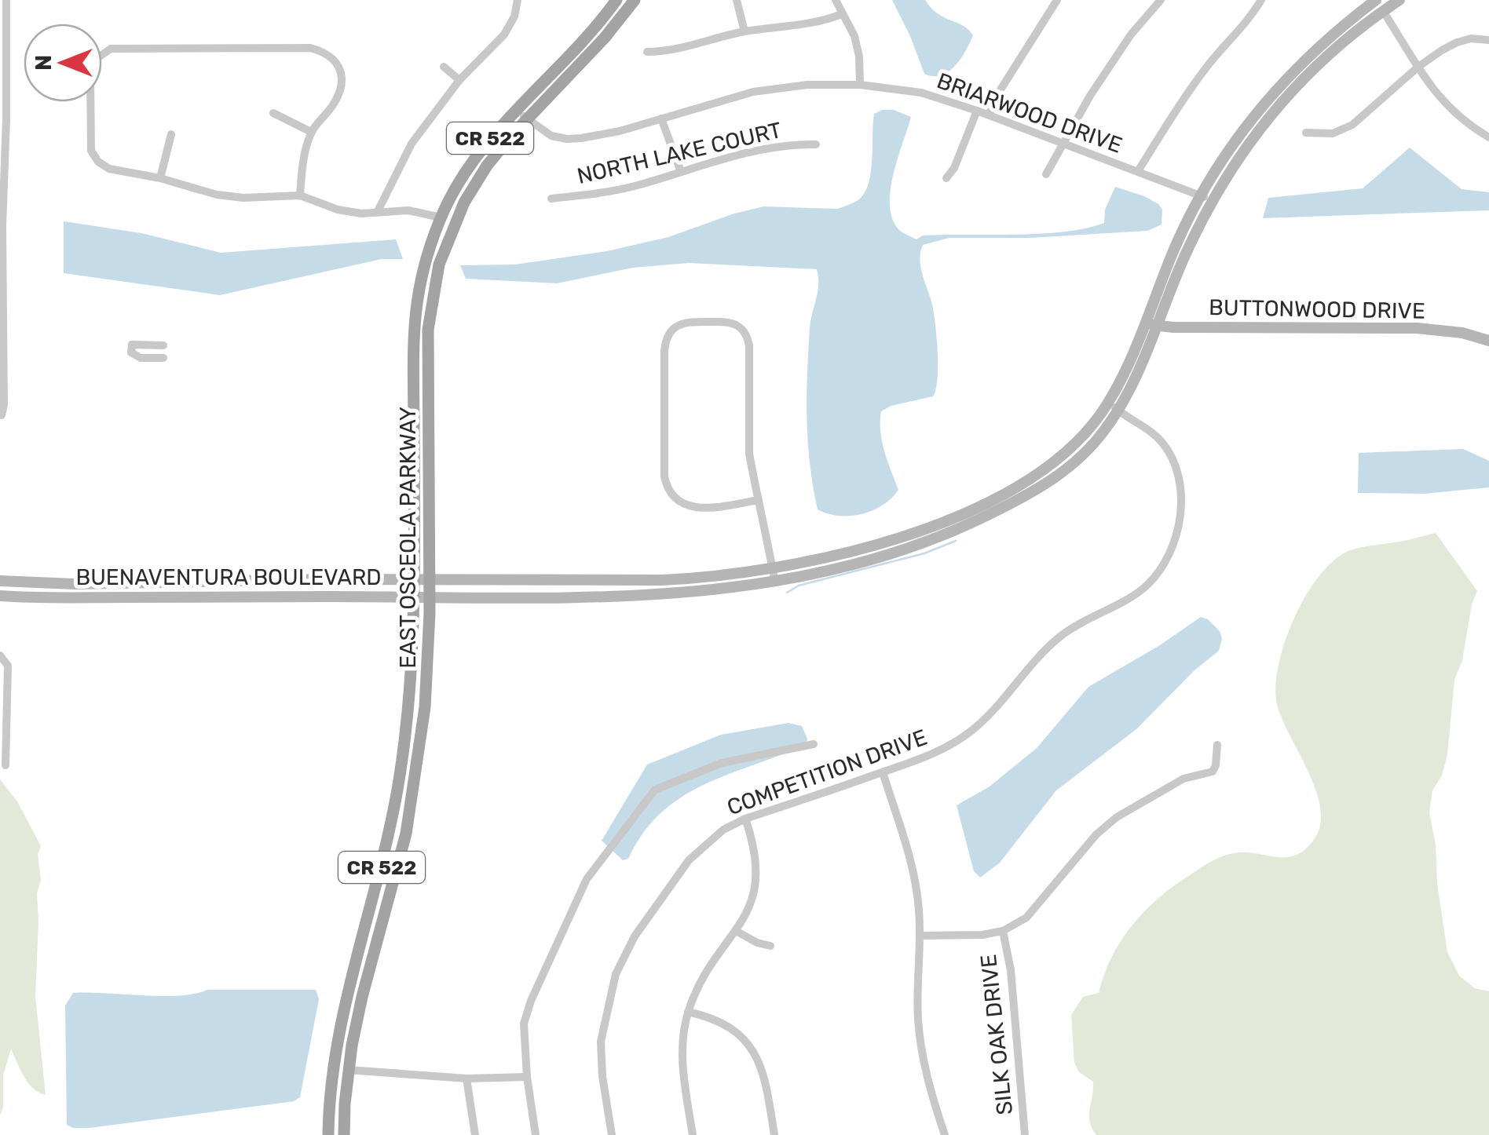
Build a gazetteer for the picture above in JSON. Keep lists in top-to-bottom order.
{
  "streets": {
    "main road": [
      "CR 522",
      "BUTTONWOOD DRIVE",
      "EAST OSCEOLA PARKWAY",
      "BUENAVENTURA BOULEVARD"
    ],
    "street": [
      "BRIARWOOD DRIVE",
      "NORTH LAKE COURT",
      "COMPETITION DRIVE",
      "SILK OAK DRIVE"
    ]
  },
  "crossings": [
    ["BRIARWOOD DRIVE", "EAST OSCEOLA PARKWAY"],
    ["BRIARWOOD DRIVE", "BUENAVENTURA BOULEVARD"],
    ["BUTTONWOOD DRIVE", "BUENAVENTURA BOULEVARD"],
    ["EAST OSCEOLA PARKWAY", "BUENAVENTURA BOULEVARD"],
    ["BUENAVENTURA BOULEVARD", "COMPETITION DRIVE"]
  ],
  "north": "left"
}
